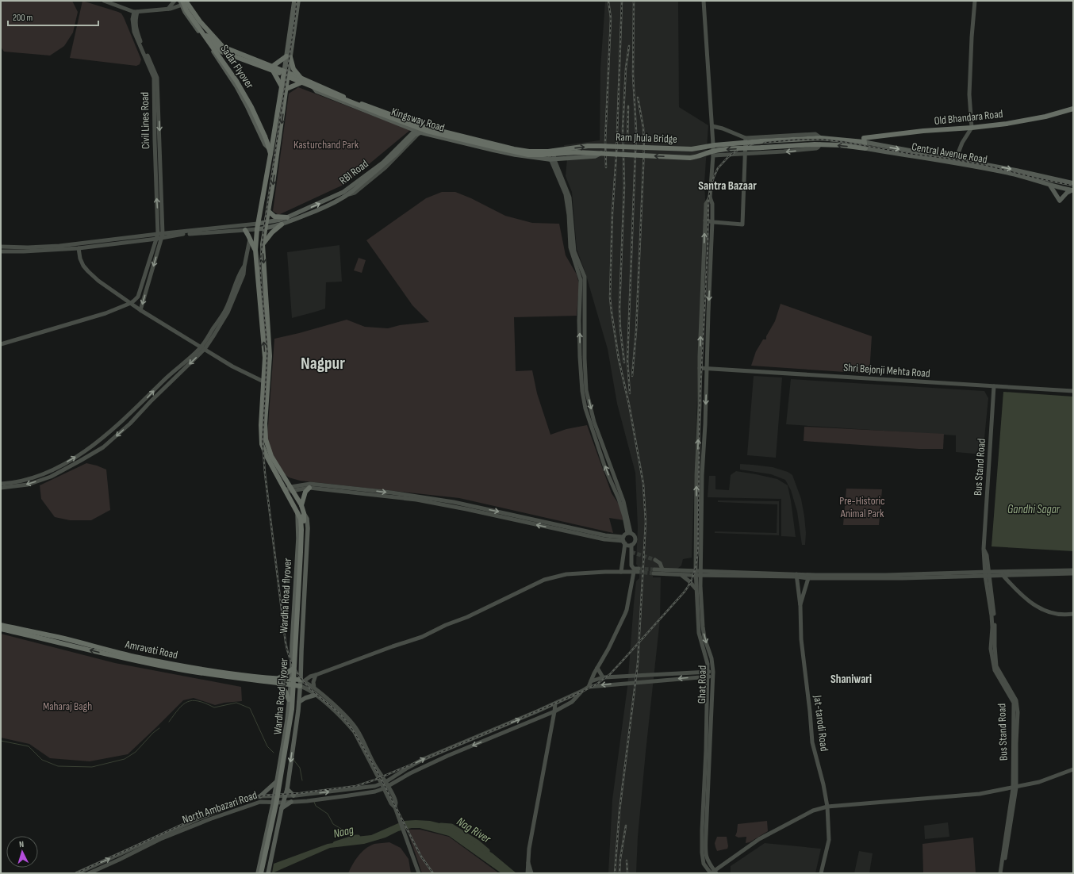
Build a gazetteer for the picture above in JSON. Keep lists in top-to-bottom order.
{
  "streets": {
    "highway": [
      "Sadar Flyover",
      "Old Bhandara Road",
      "Kingsway Road",
      "Ram Jhula Bridge",
      "Central Avenue Road",
      "Amravati Road",
      "Wardha Road Flyover"
    ],
    "main road": [
      "Civil Lines Road",
      "RBI Road",
      "Shri Bejonji Mehta Road",
      "Bus Stand Road",
      "Wardha Road flyover",
      "Ghat Road",
      "Jat-tarodi Road",
      "North Ambazari Road"
    ]
  },
  "crossings": [
    ["Old Bhandara Road", "Ram Jhula Bridge"],
    ["Old Bhandara Road", "Central Avenue Road"],
    ["Kingsway Road", "Ram Jhula Bridge"],
    ["Kingsway Road", "RBI Road"],
    ["Ram Jhula Bridge", "Central Avenue Road"],
    ["Ram Jhula Bridge", "RBI Road"],
    ["Shri Bejonji Mehta Road", "Bus Stand Road"],
    ["Shri Bejonji Mehta Road", "Ghat Road"],
    ["Wardha Road flyover", "Amravati Road"],
    ["Wardha Road flyover", "North Ambazari Road"]
  ],
  "districts": ["Santra Bazaar", "Nagpur", "Shaniwari"],
  "water": ["Gandhi Sagar", "Nag River", "Naag"],
  "parks": ["Kasturchand Park", "Pre-Historic Animal Park", "Maharaj Bagh"],
  "scale_bar": "200 m",
  "north": "top"
}
